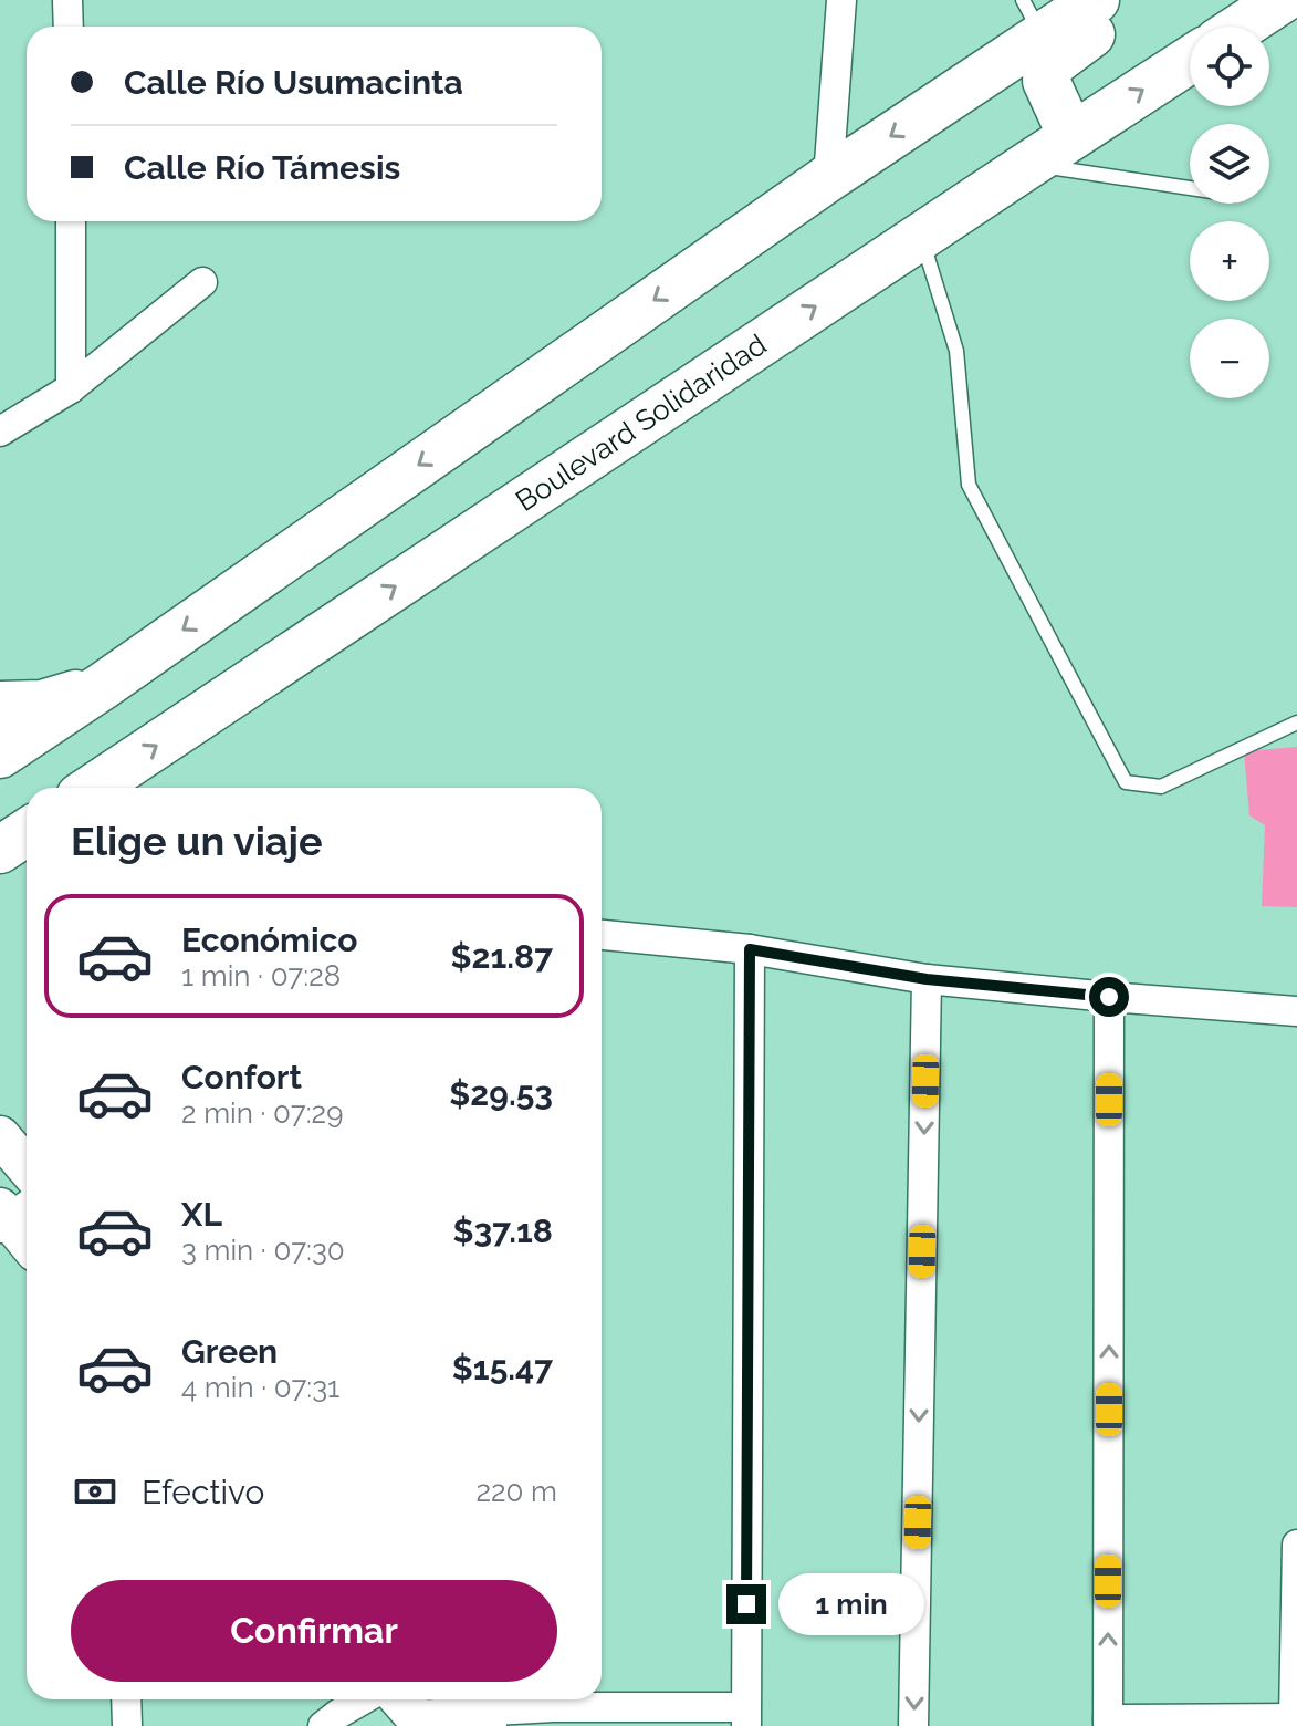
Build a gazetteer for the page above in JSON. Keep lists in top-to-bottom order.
{
  "streets": {
    "highway": ["Boulevard Solidaridad"]
  },
  "page": {
    "map_buttons": ["+", "−"],
    "banner": ["Calle Río Usumacinta", "Calle Río Támesis"],
    "heading": "Elige un viaje",
    "list": [
      {
        "name": "Económico",
        "note": "1 min · 07:28",
        "value": "$21.87"
      },
      {
        "name": "Confort",
        "note": "2 min · 07:29",
        "value": "$29.53"
      },
      {
        "name": "XL",
        "note": "3 min · 07:30",
        "value": "$37.18"
      },
      {
        "name": "Green",
        "note": "4 min · 07:31",
        "value": "$15.47"
      }
    ],
    "pay": ["Efectivo", "220 m"],
    "buttons": "Confirmar",
    "bubble": "1 min"
  }
}
